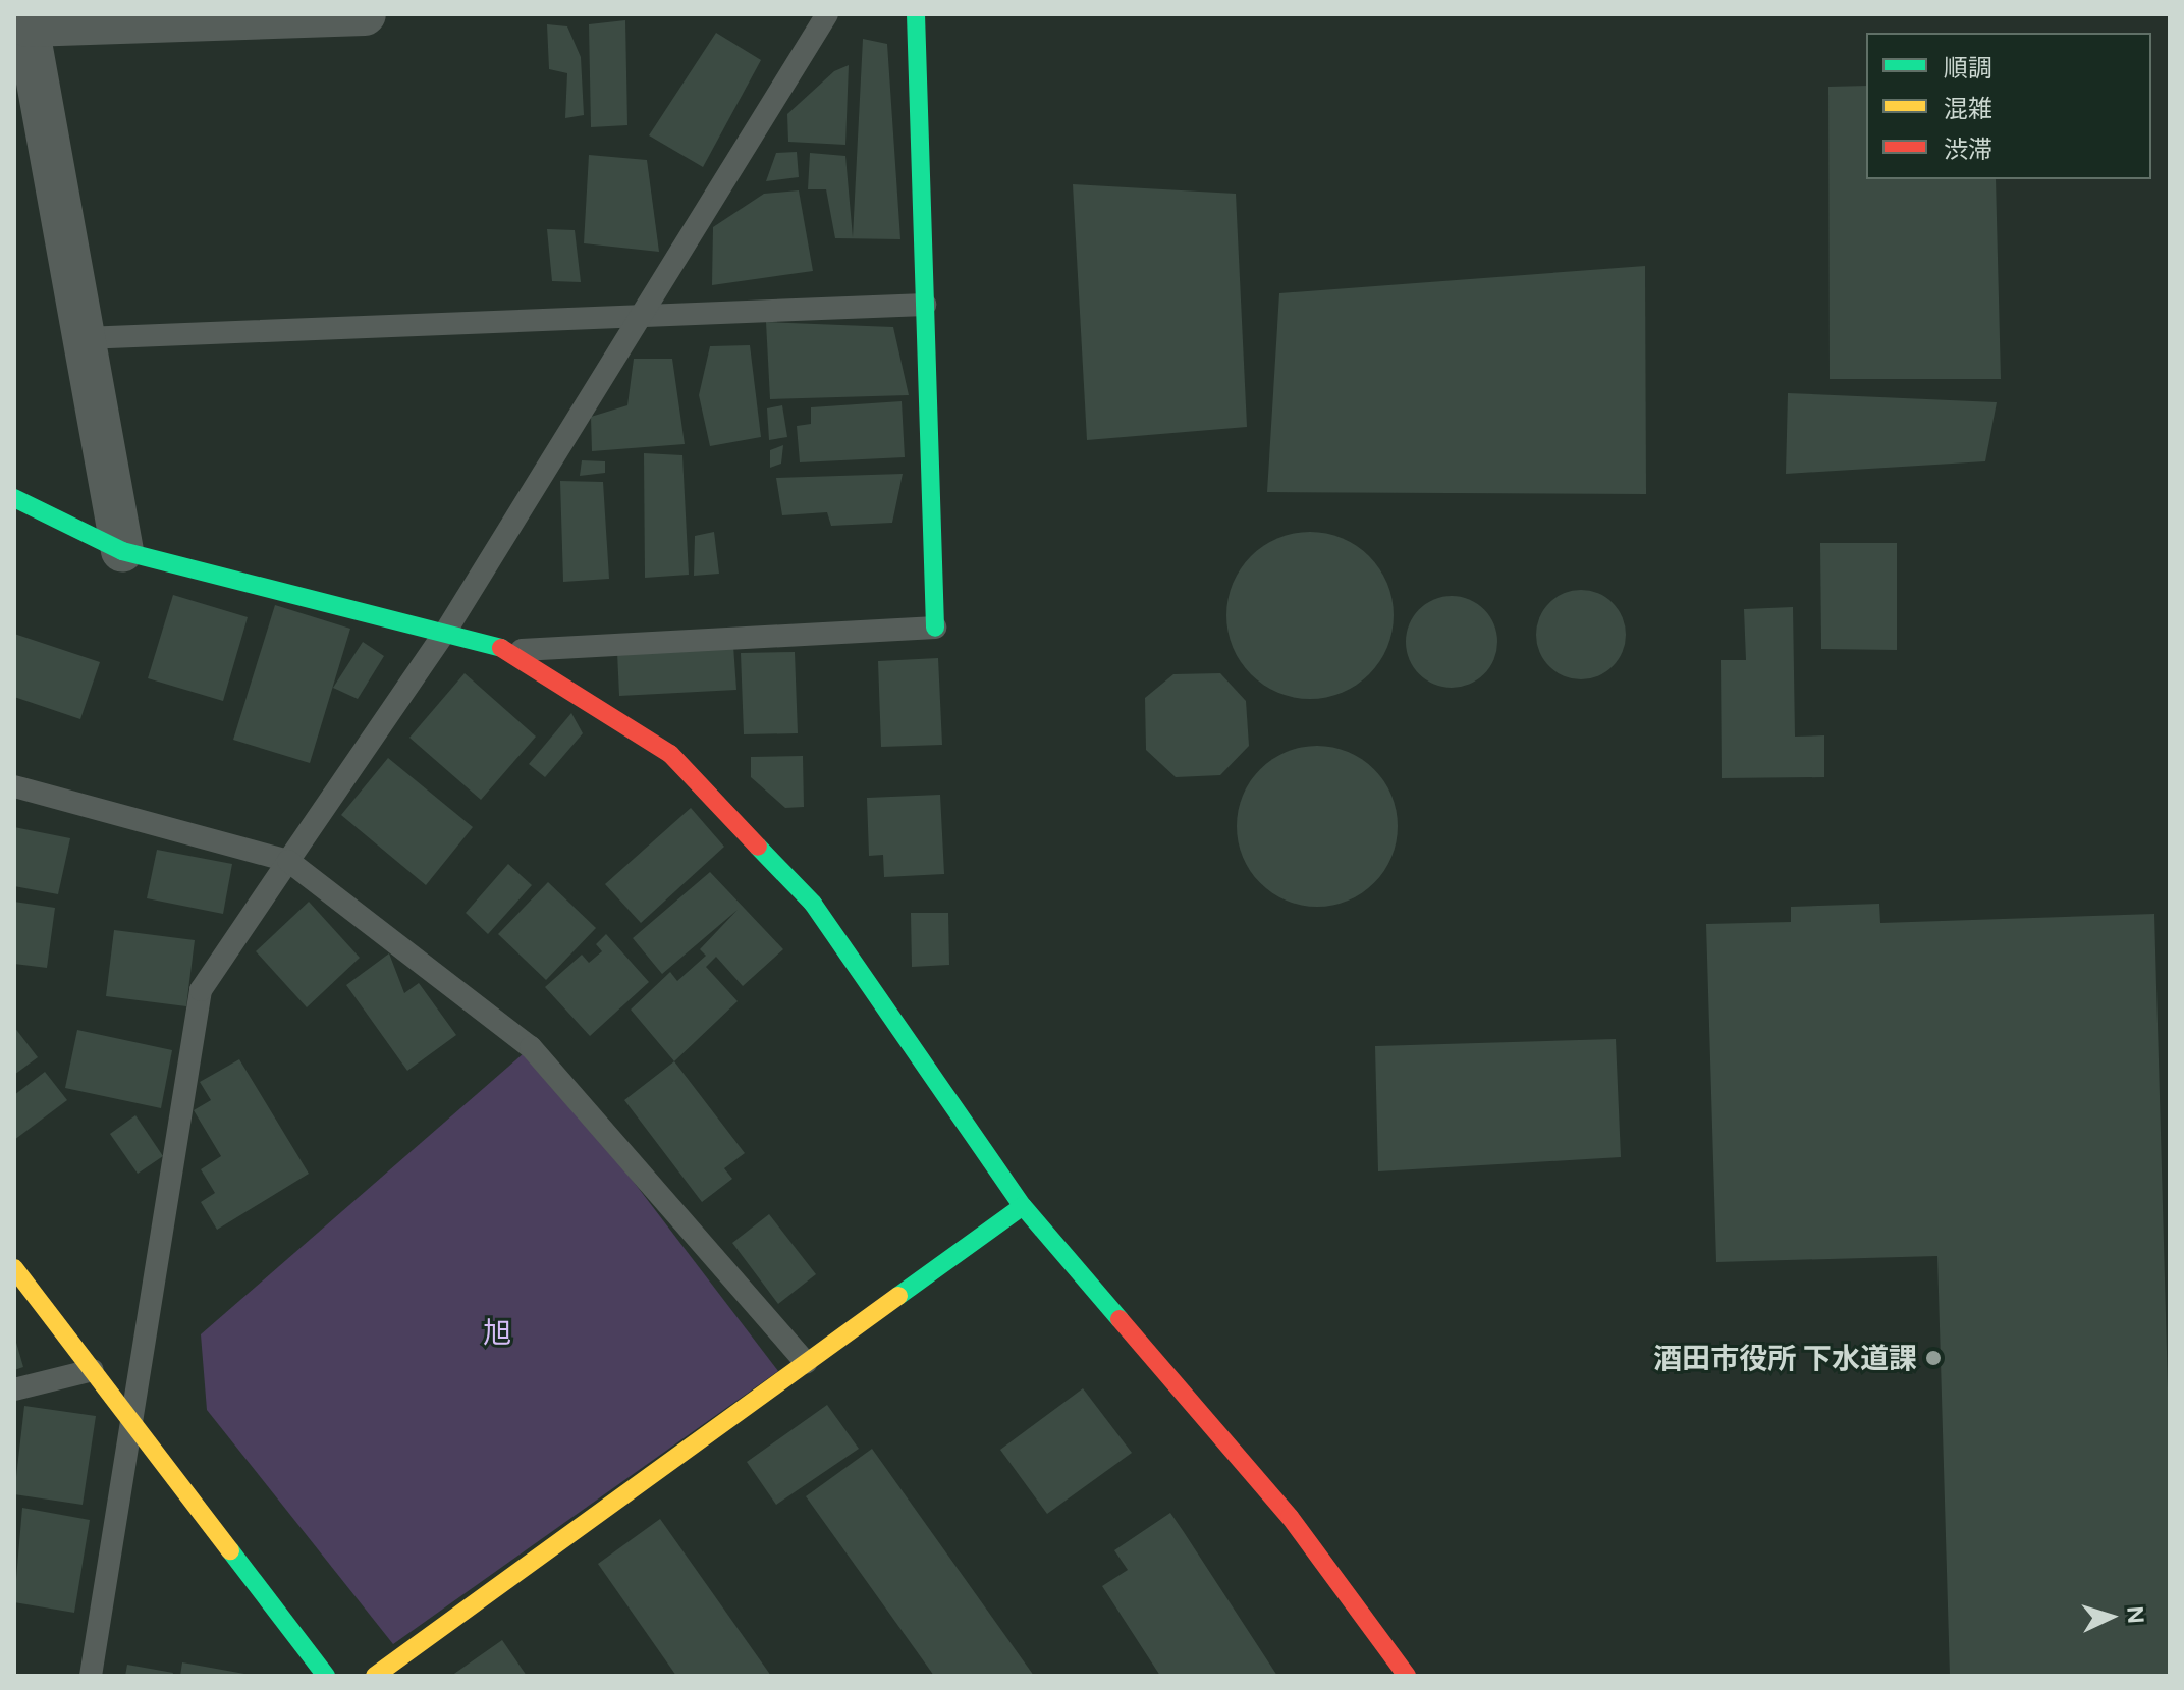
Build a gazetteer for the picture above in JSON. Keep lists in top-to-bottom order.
{
  "parks": ["旭"],
  "places": ["酒田市役所 下水道課"],
  "legend": ["順調", "混雑", "渋滞"],
  "north": "right"
}
